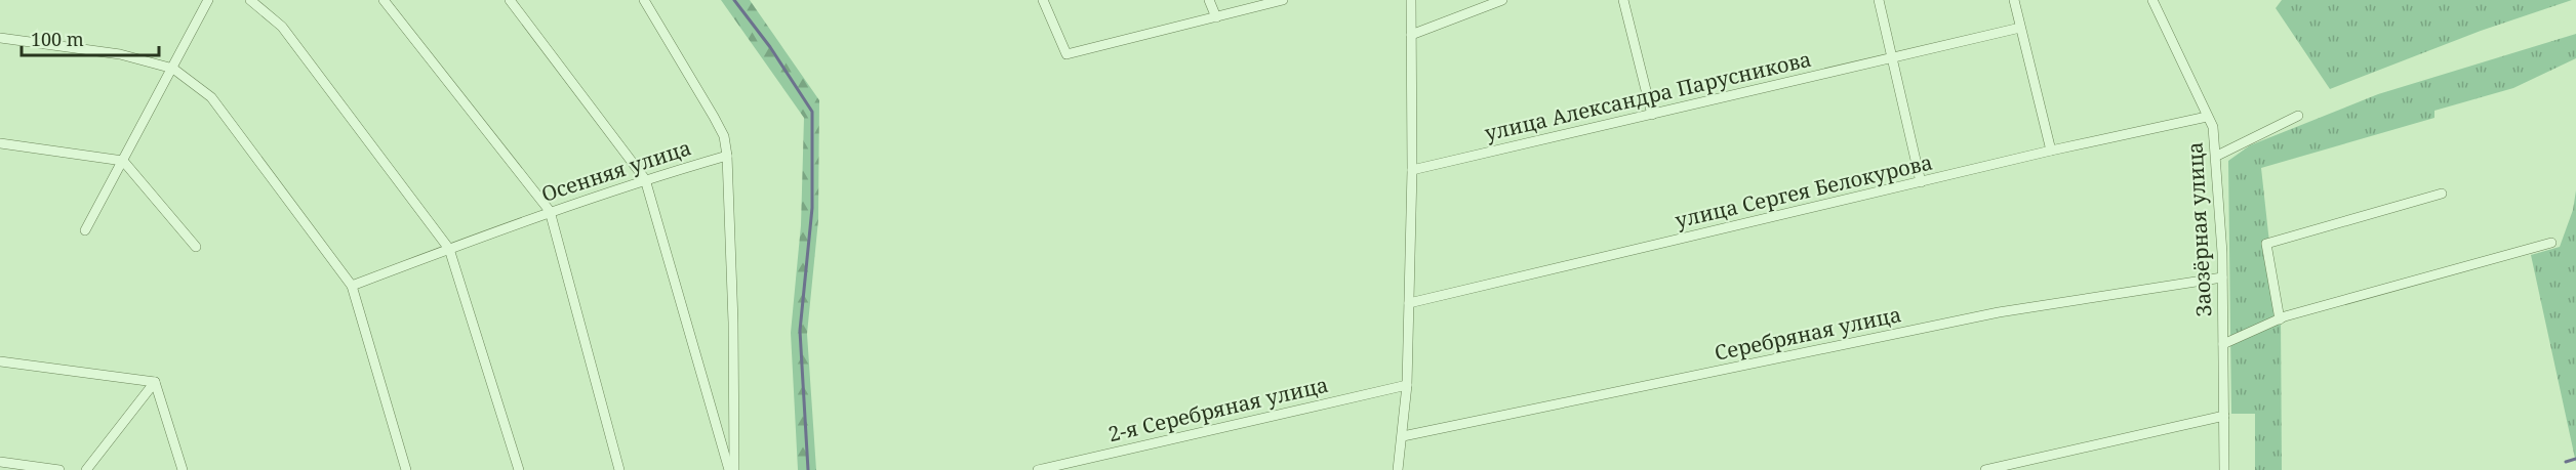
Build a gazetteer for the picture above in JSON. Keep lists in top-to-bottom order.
{
  "streets": {
    "street": [
      "улица Александра Парусникова",
      "Осенняя улица",
      "улица Сергея Белокурова",
      "Заозёрная улица",
      "Серебряная улица",
      "2-я Серебряная улица"
    ]
  },
  "crossings": [
    ["улица Сергея Белокурова", "Заозёрная улица"],
    ["Заозёрная улица", "Серебряная улица"]
  ],
  "scale_bar": "100 m"
}
